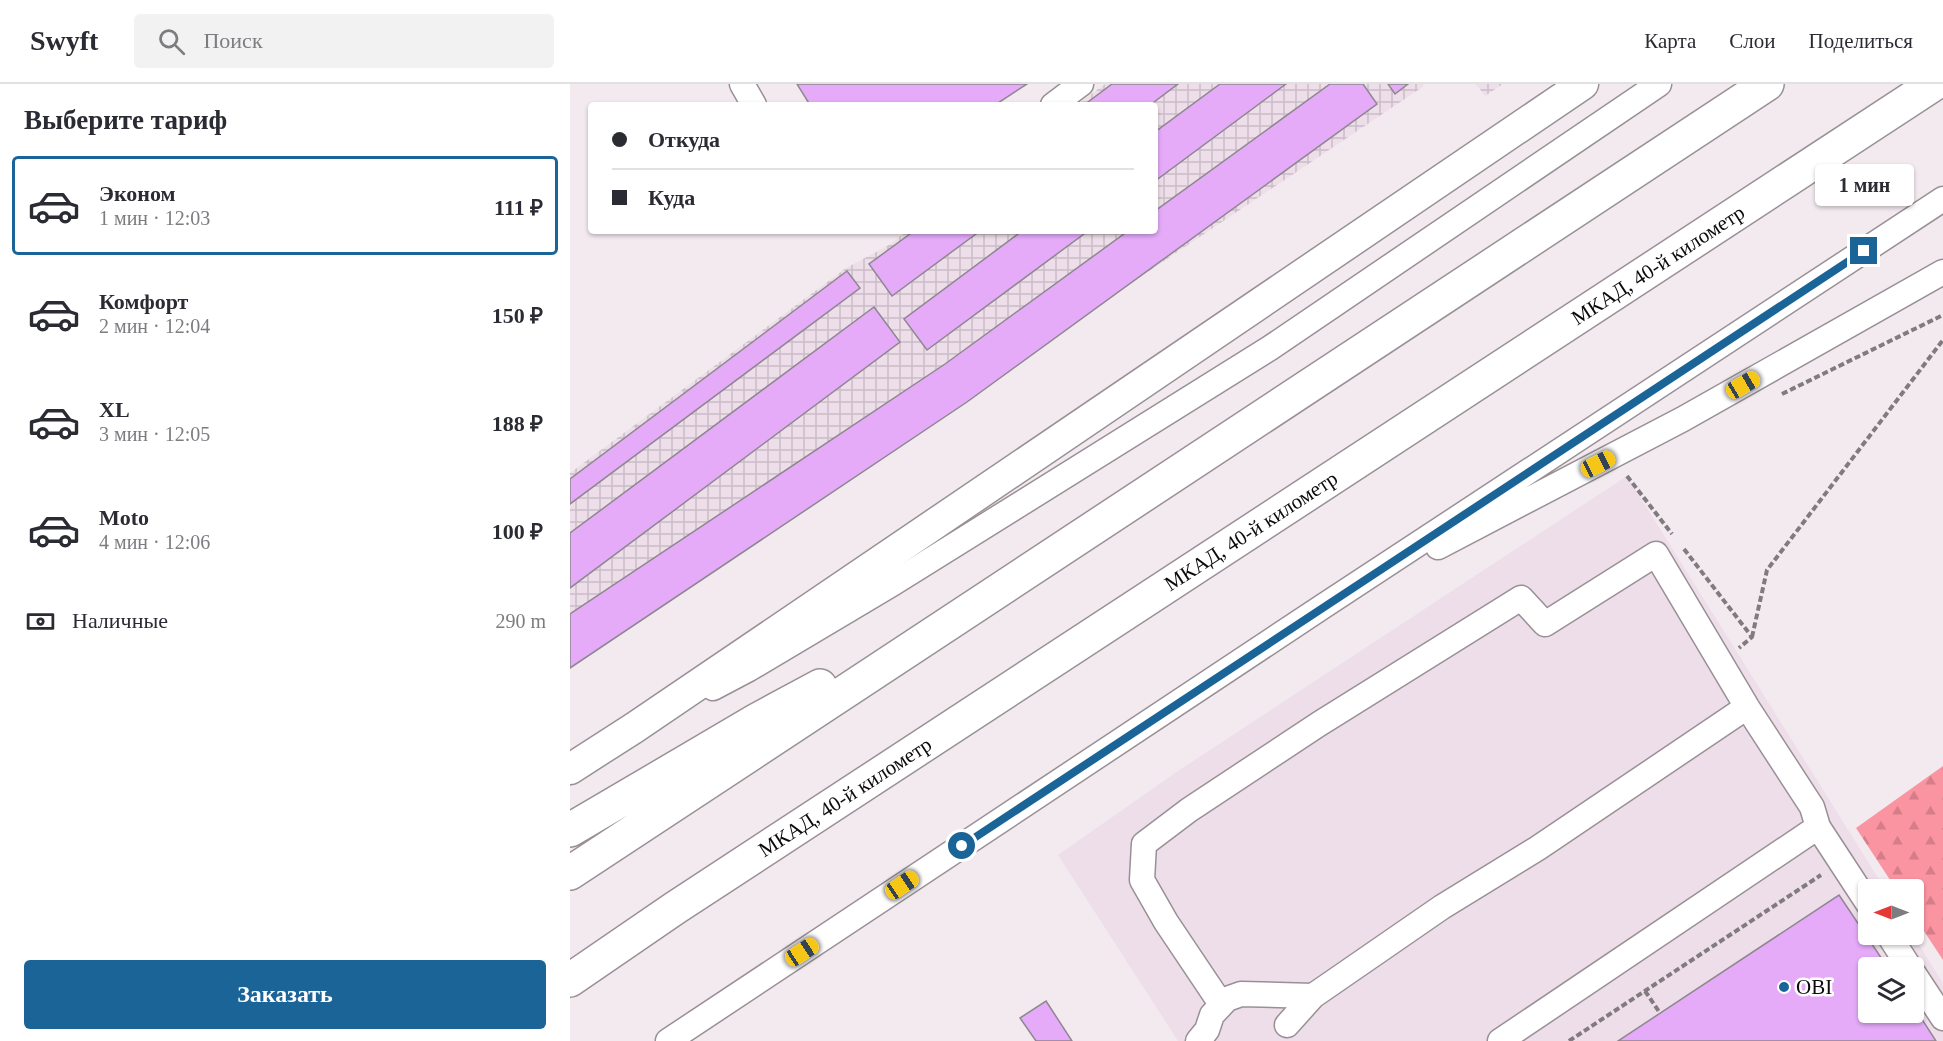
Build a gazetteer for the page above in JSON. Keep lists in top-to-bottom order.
{
  "streets": {
    "highway": ["МКАД, 40-й километр"]
  },
  "places": ["OBI"],
  "north": "left",
  "page": {
    "header": "Swyft",
    "search": "Поиск",
    "nav": ["Карта", "Слои", "Поделиться"],
    "heading": "Выберите тариф",
    "banner": ["Откуда", "Куда"],
    "list": [
      {
        "name": "Эконом",
        "note": "1 мин · 12:03",
        "value": "111 ₽"
      },
      {
        "name": "Комфорт",
        "note": "2 мин · 12:04",
        "value": "150 ₽"
      },
      {
        "name": "XL",
        "note": "3 мин · 12:05",
        "value": "188 ₽"
      },
      {
        "name": "Moto",
        "note": "4 мин · 12:06",
        "value": "100 ₽"
      }
    ],
    "bubble": "1 мин",
    "pay": ["Наличные", "290 m"],
    "buttons": "Заказать"
  }
}
